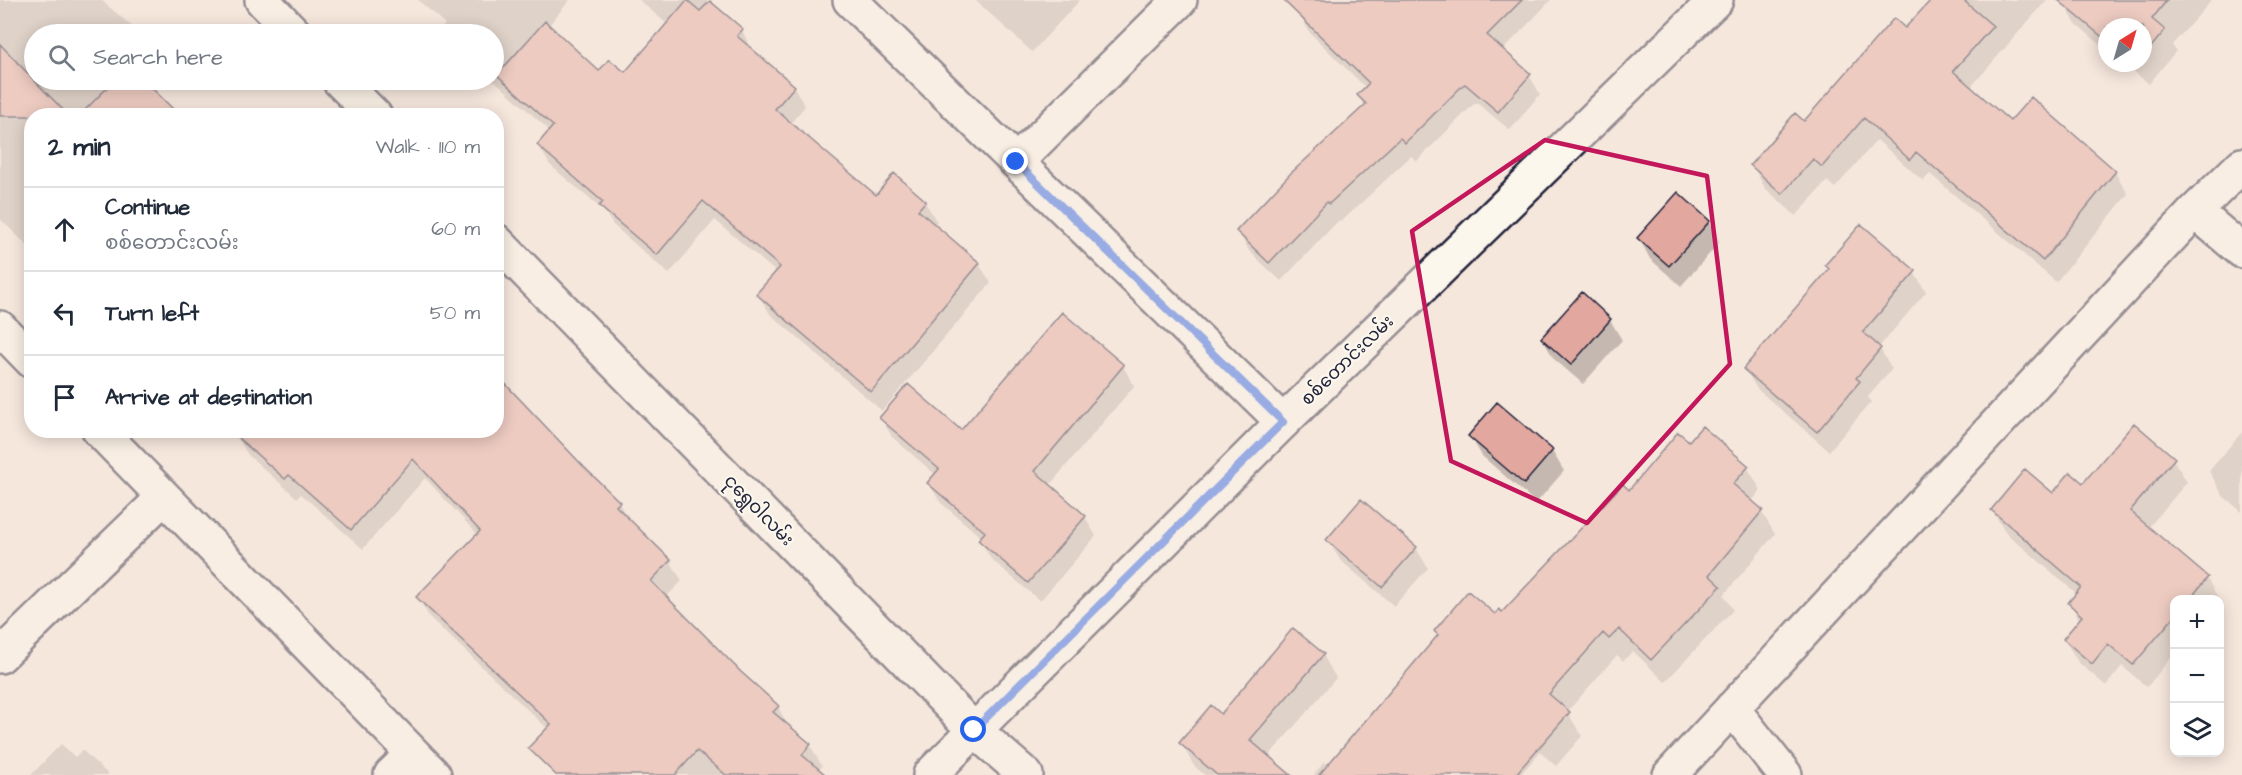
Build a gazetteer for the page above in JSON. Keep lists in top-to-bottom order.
{
  "streets": {
    "street": ["စစ်တောင်းလမ်း", "ငုရွှေဝါလမ်း"]
  },
  "crossings": [
    ["စစ်တောင်းလမ်း", "ငုရွှေဝါလမ်း"]
  ],
  "north": "top right",
  "page": {
    "search": "Search here",
    "heading": ["2 min", "Walk · 110 m"],
    "list": [
      ["Continue", "စစ်တောင်းလမ်း", "60 m"],
      ["Turn left", "50 m"],
      "Arrive at destination"
    ],
    "map_buttons": ["+", "−"]
  }
}
